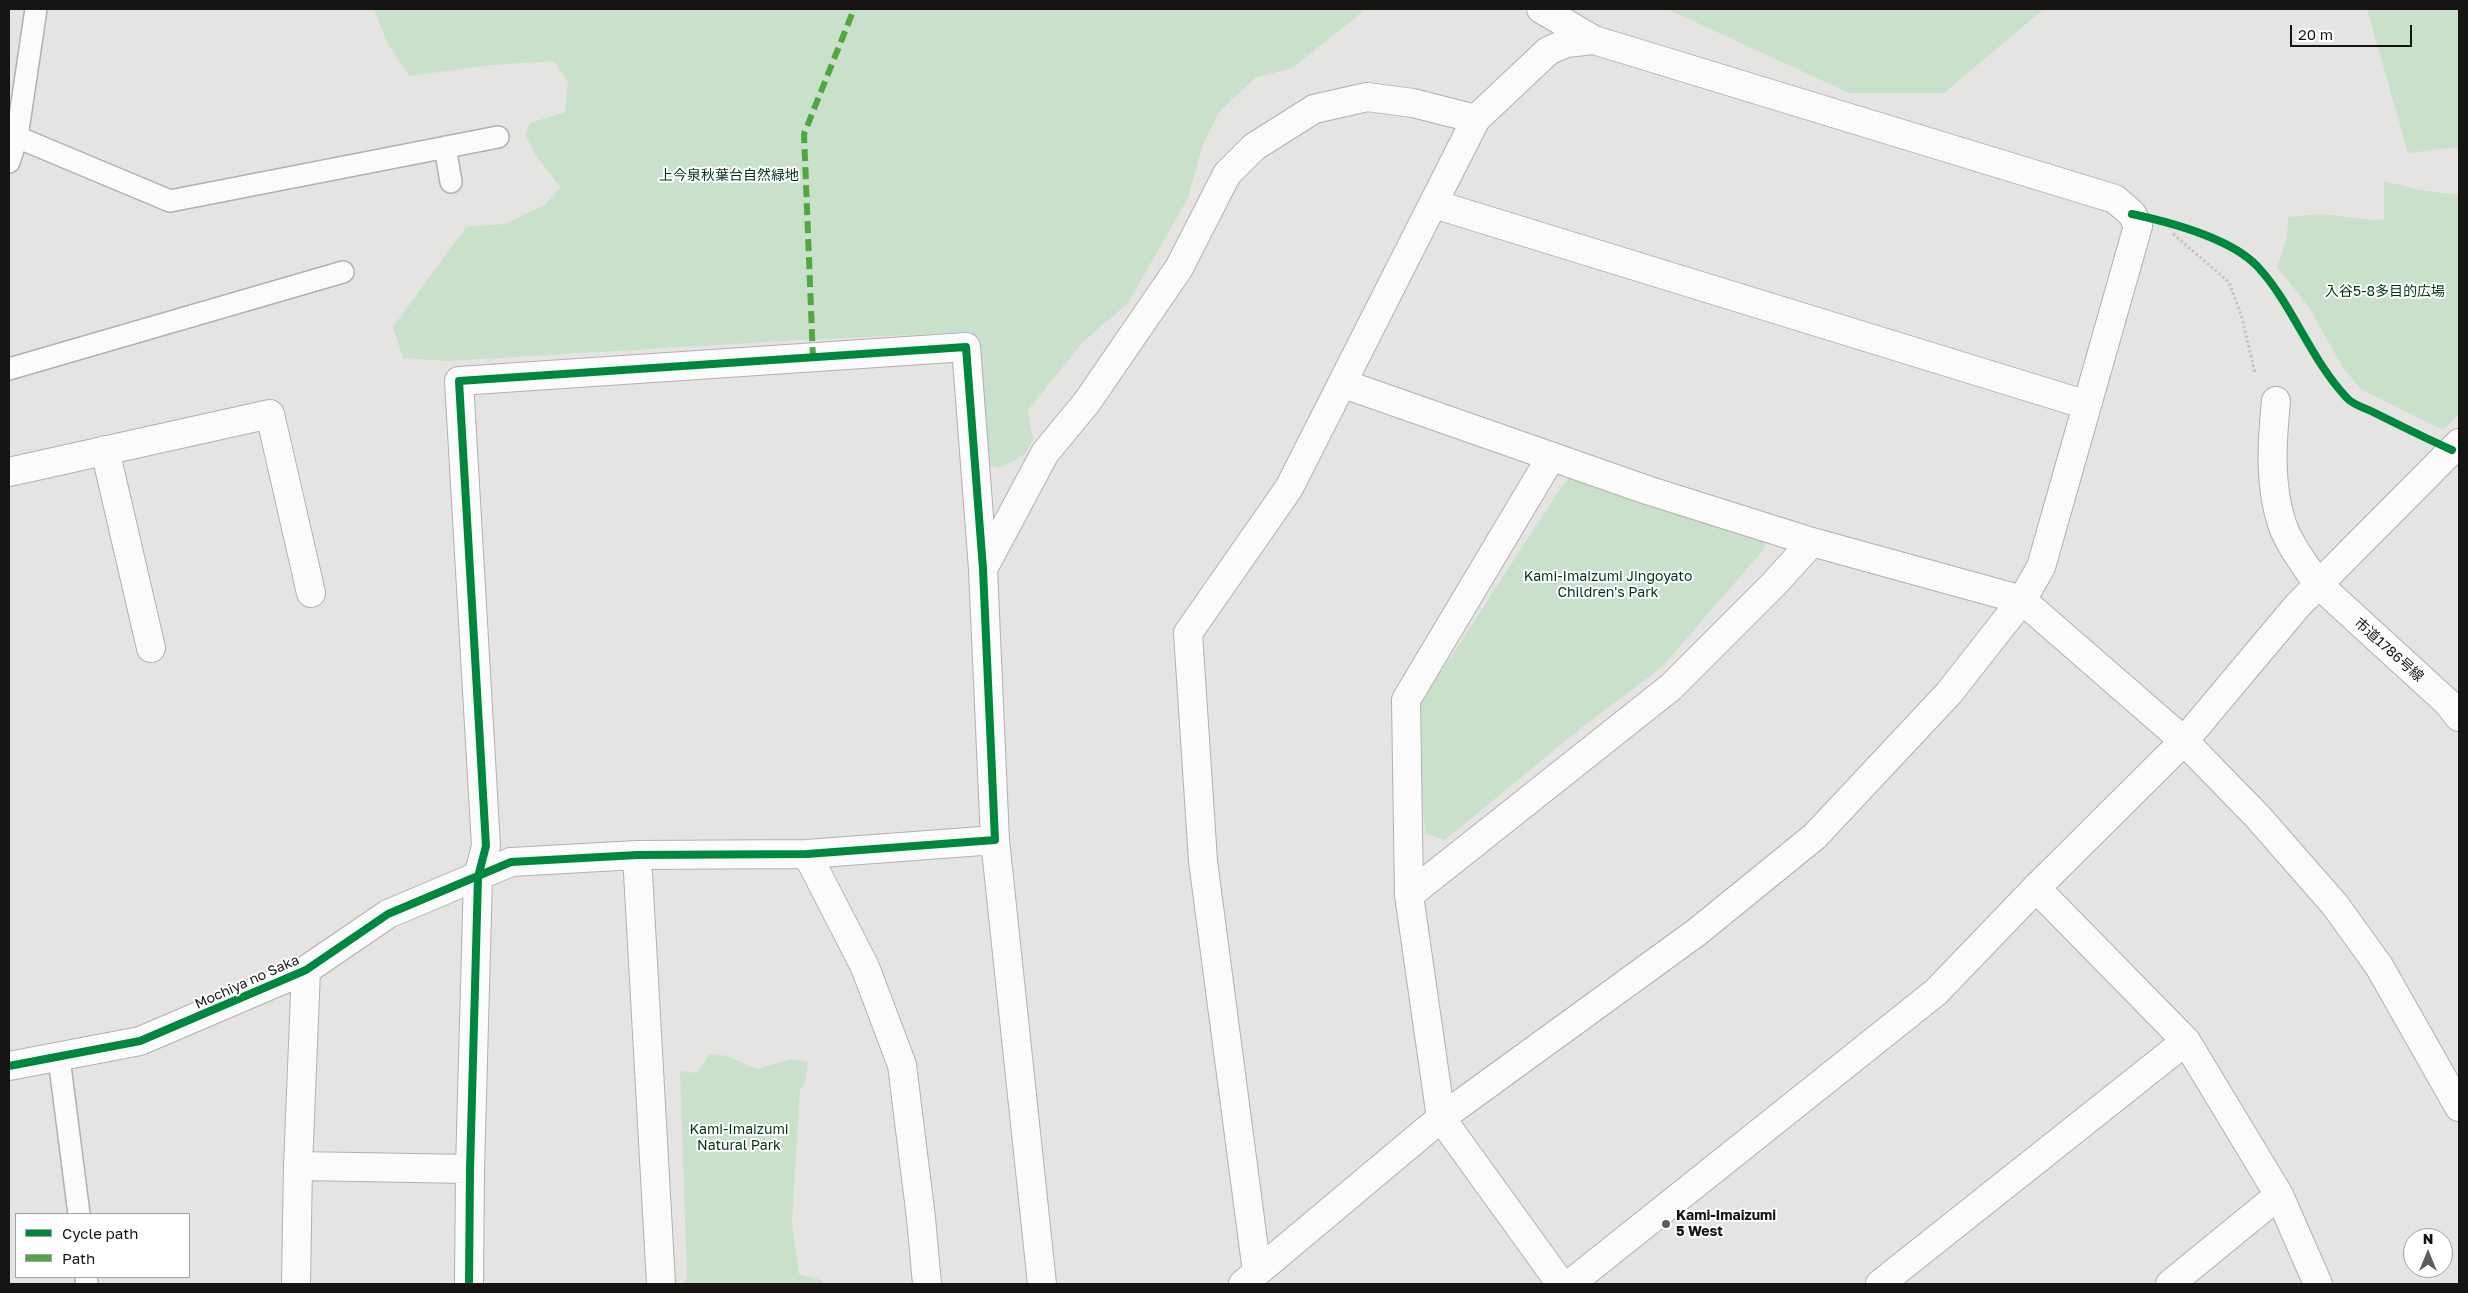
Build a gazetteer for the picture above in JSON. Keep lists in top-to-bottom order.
{
  "streets": {
    "street": ["市道1786号線", "Mochiya no Saka"]
  },
  "parks": [
    "上今泉秋葉台自然緑地",
    "入谷5-8多目的広場",
    "Kami-Imaizumi Jingoyato Children's Park",
    "Kami-Imaizumi Natural Park"
  ],
  "places": ["Kami-Imaizumi 5 West"],
  "legend": ["Cycle path", "Path"],
  "scale_bar": "20 m",
  "north": "top"
}
